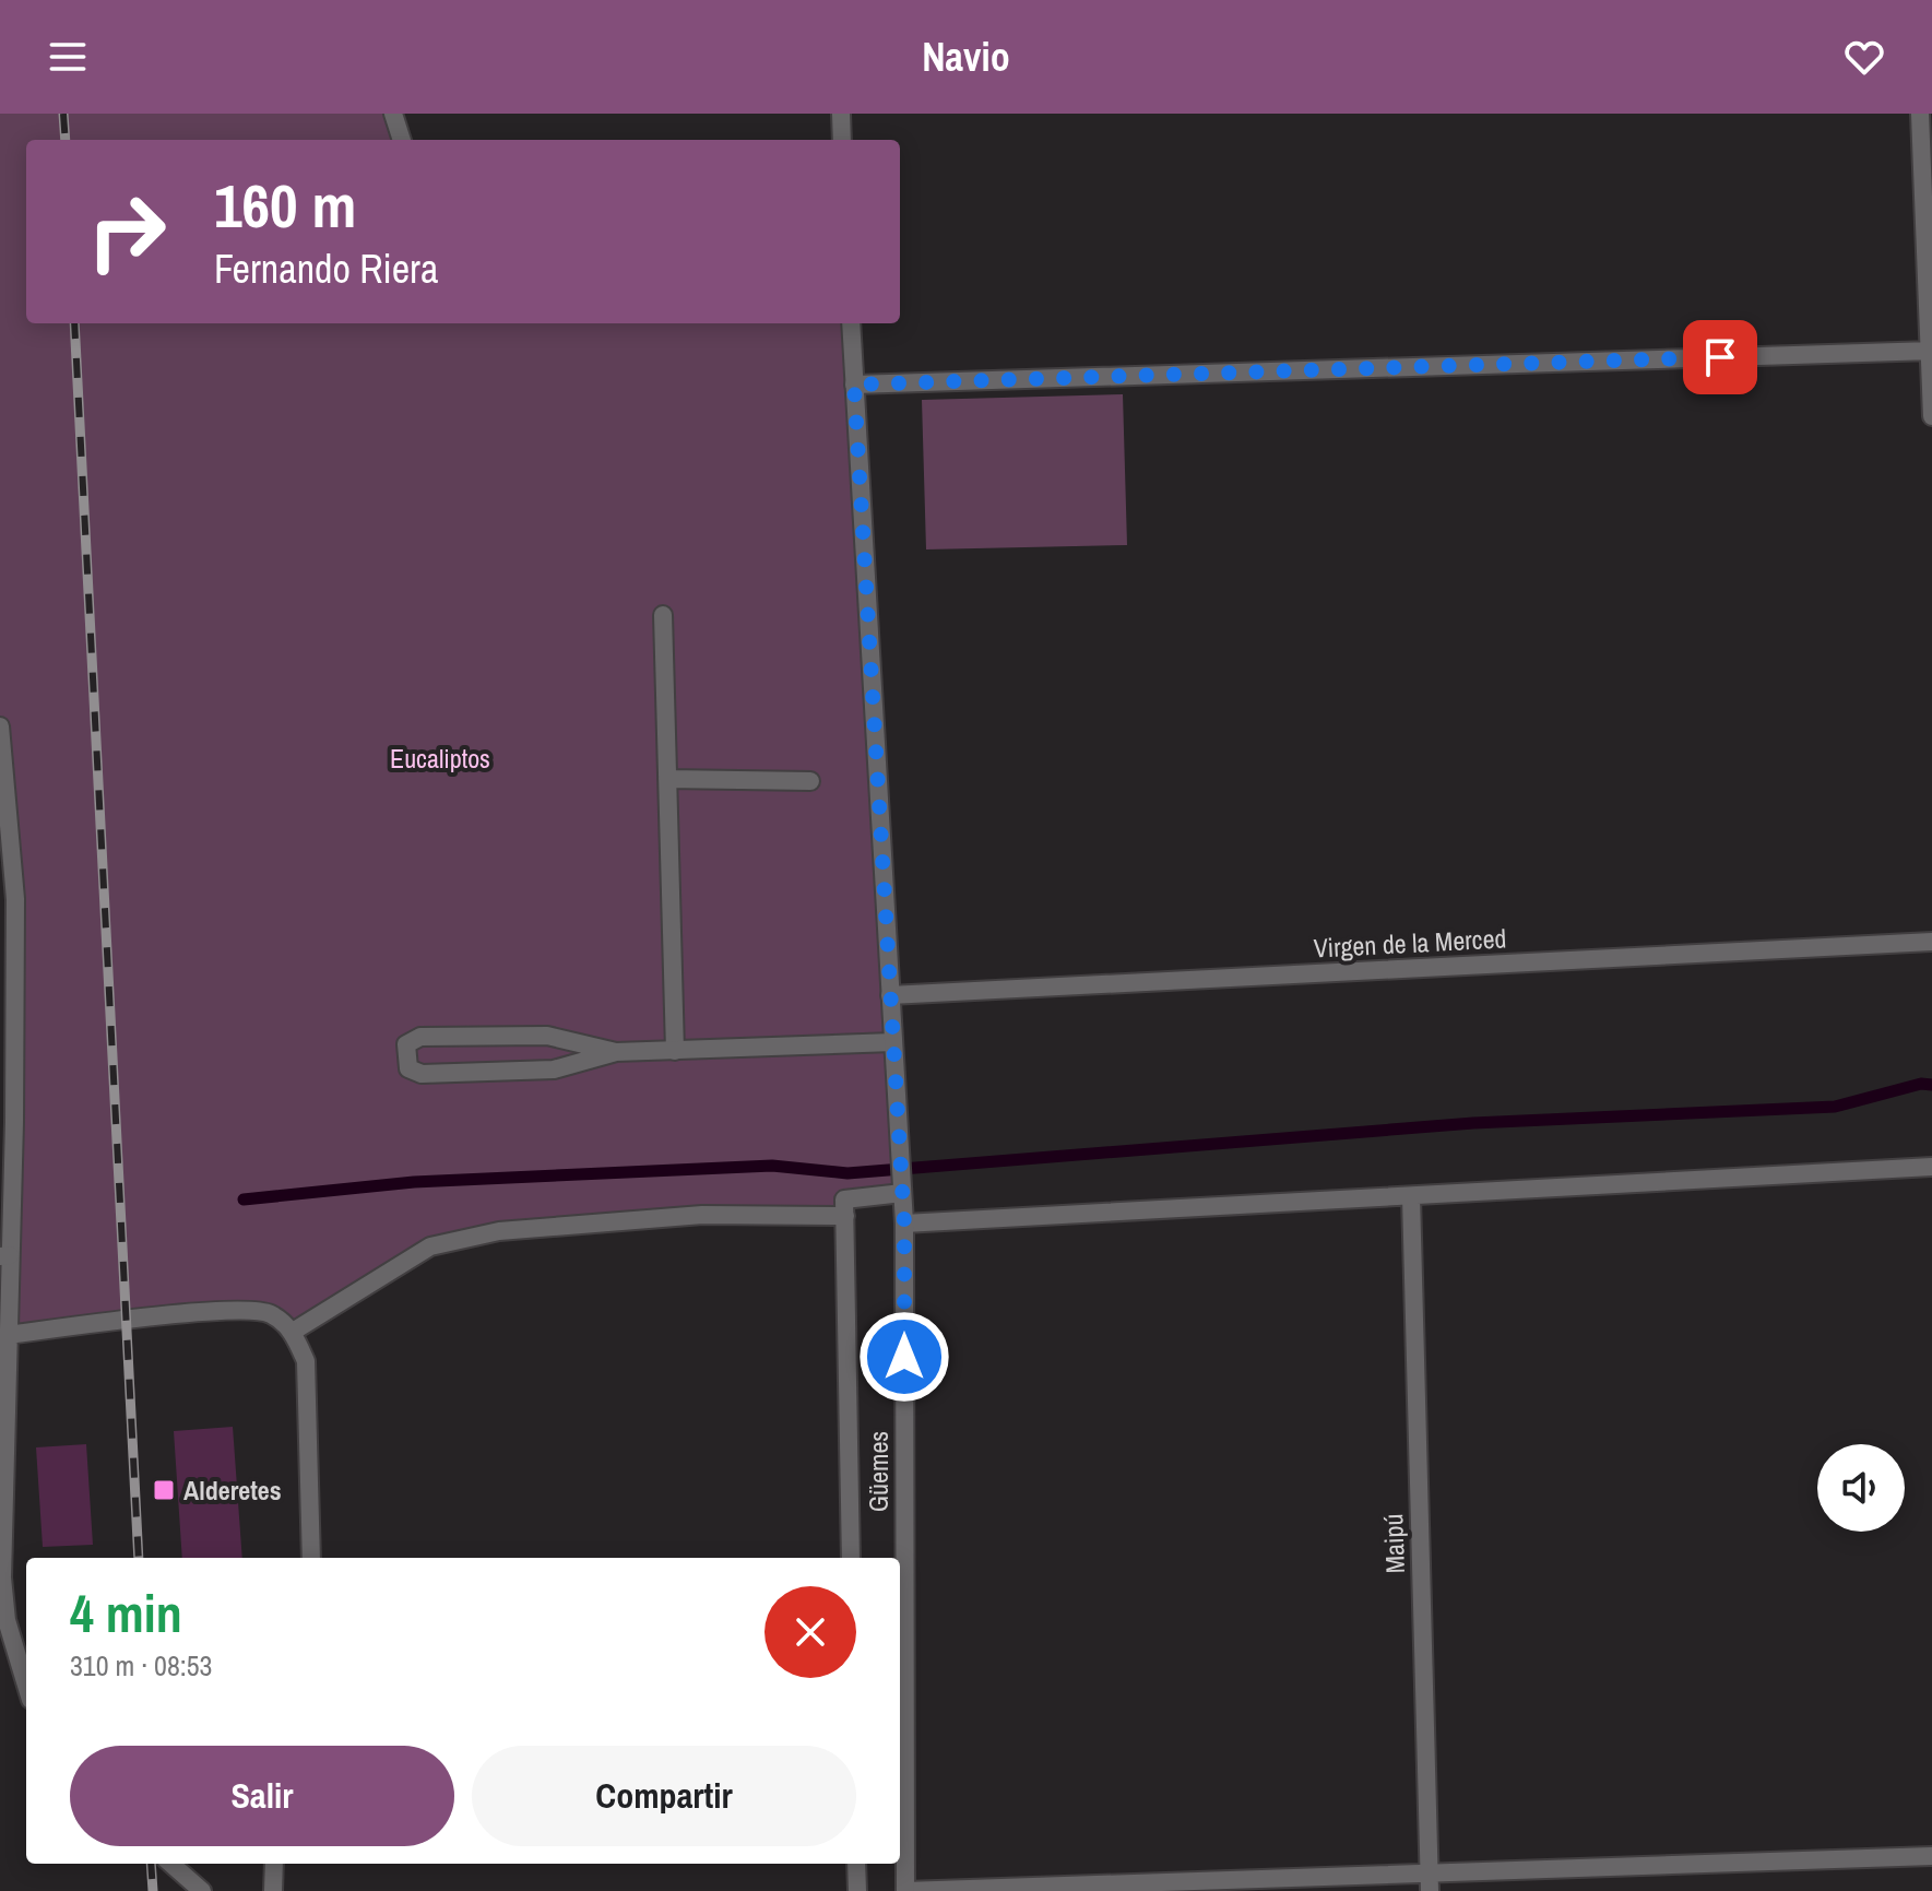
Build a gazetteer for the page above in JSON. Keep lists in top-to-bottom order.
{
  "streets": {
    "street": ["Virgen de la Merced", "Güemes", "Maipú"]
  },
  "crossings": [
    ["Virgen de la Merced", "Güemes"]
  ],
  "parks": ["Eucaliptos"],
  "places": {
    "transit": ["Alderetes"]
  },
  "page": {
    "header": "Navio",
    "turn": ["160 m", "Fernando Riera"],
    "heading": ["4 min", "310 m · 08:53"],
    "buttons": ["Salir", "Compartir"]
  }
}
